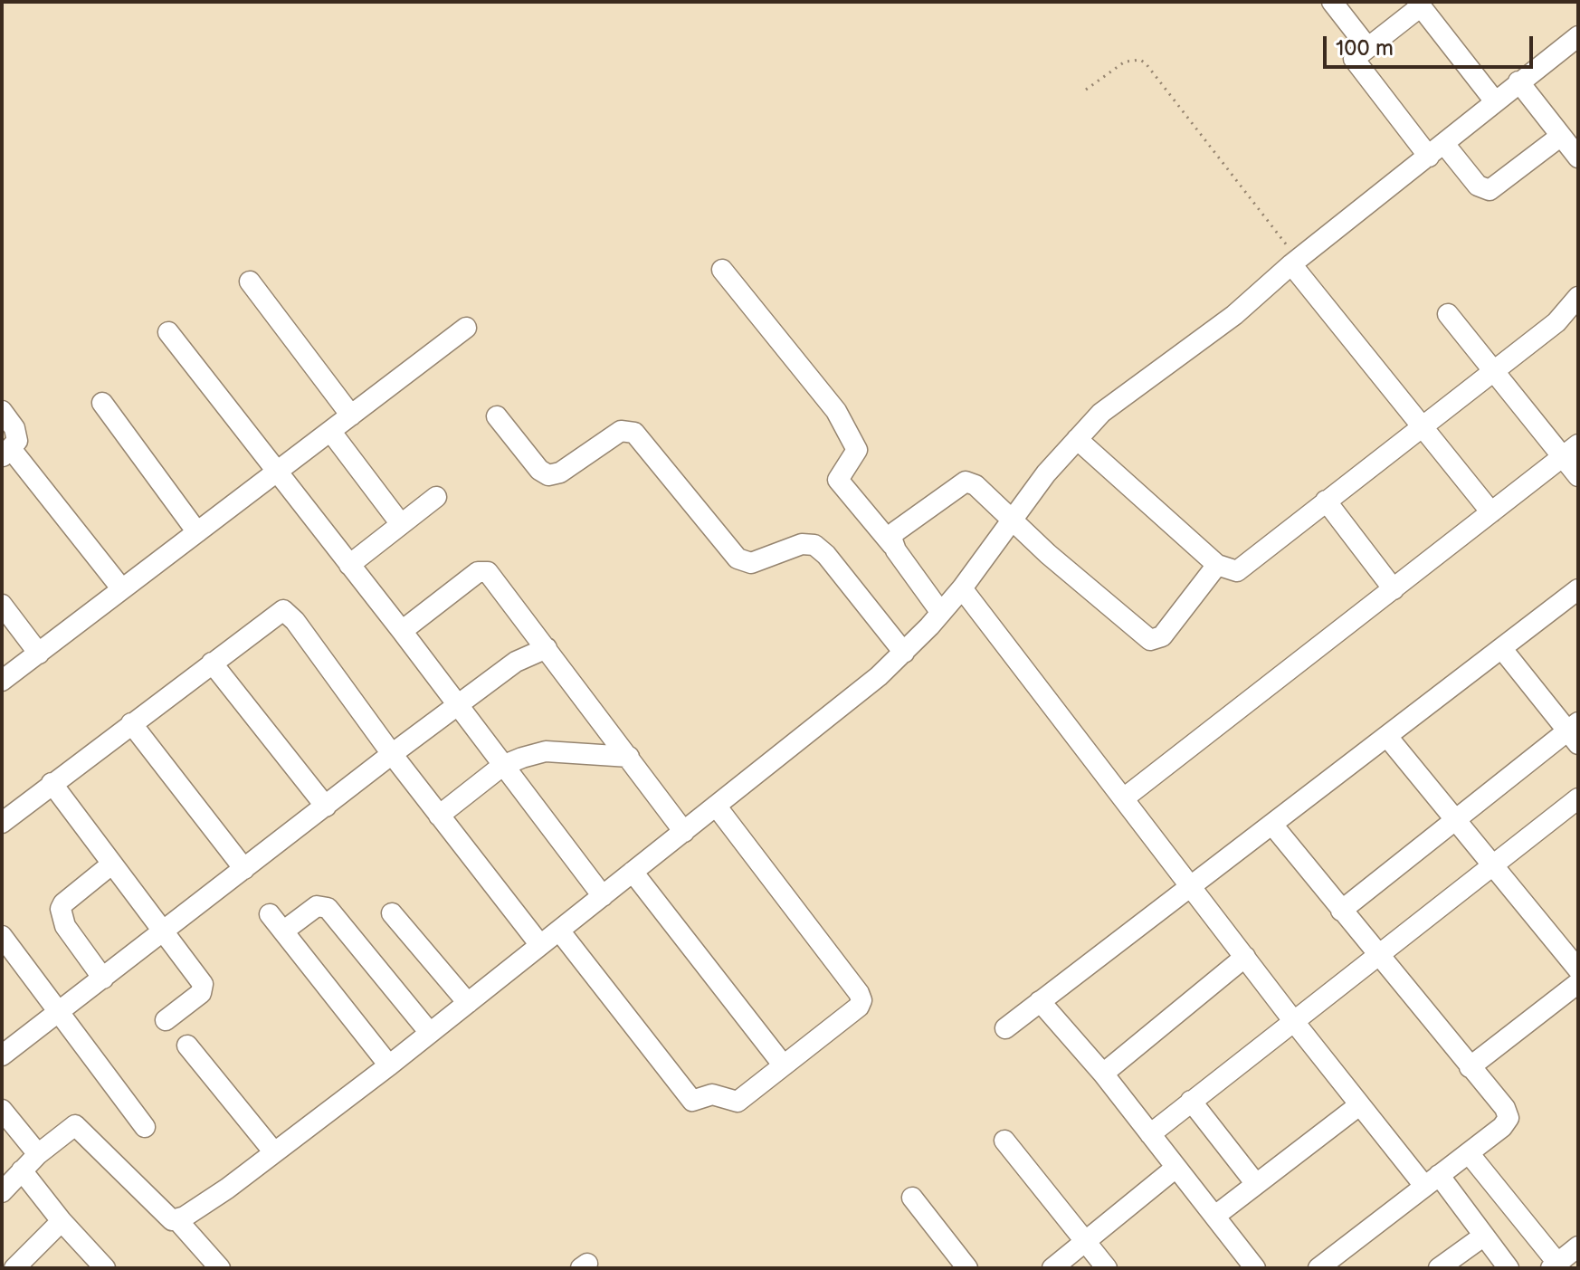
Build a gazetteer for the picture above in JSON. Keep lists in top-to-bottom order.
{
  "scale_bar": "100 m"
}
